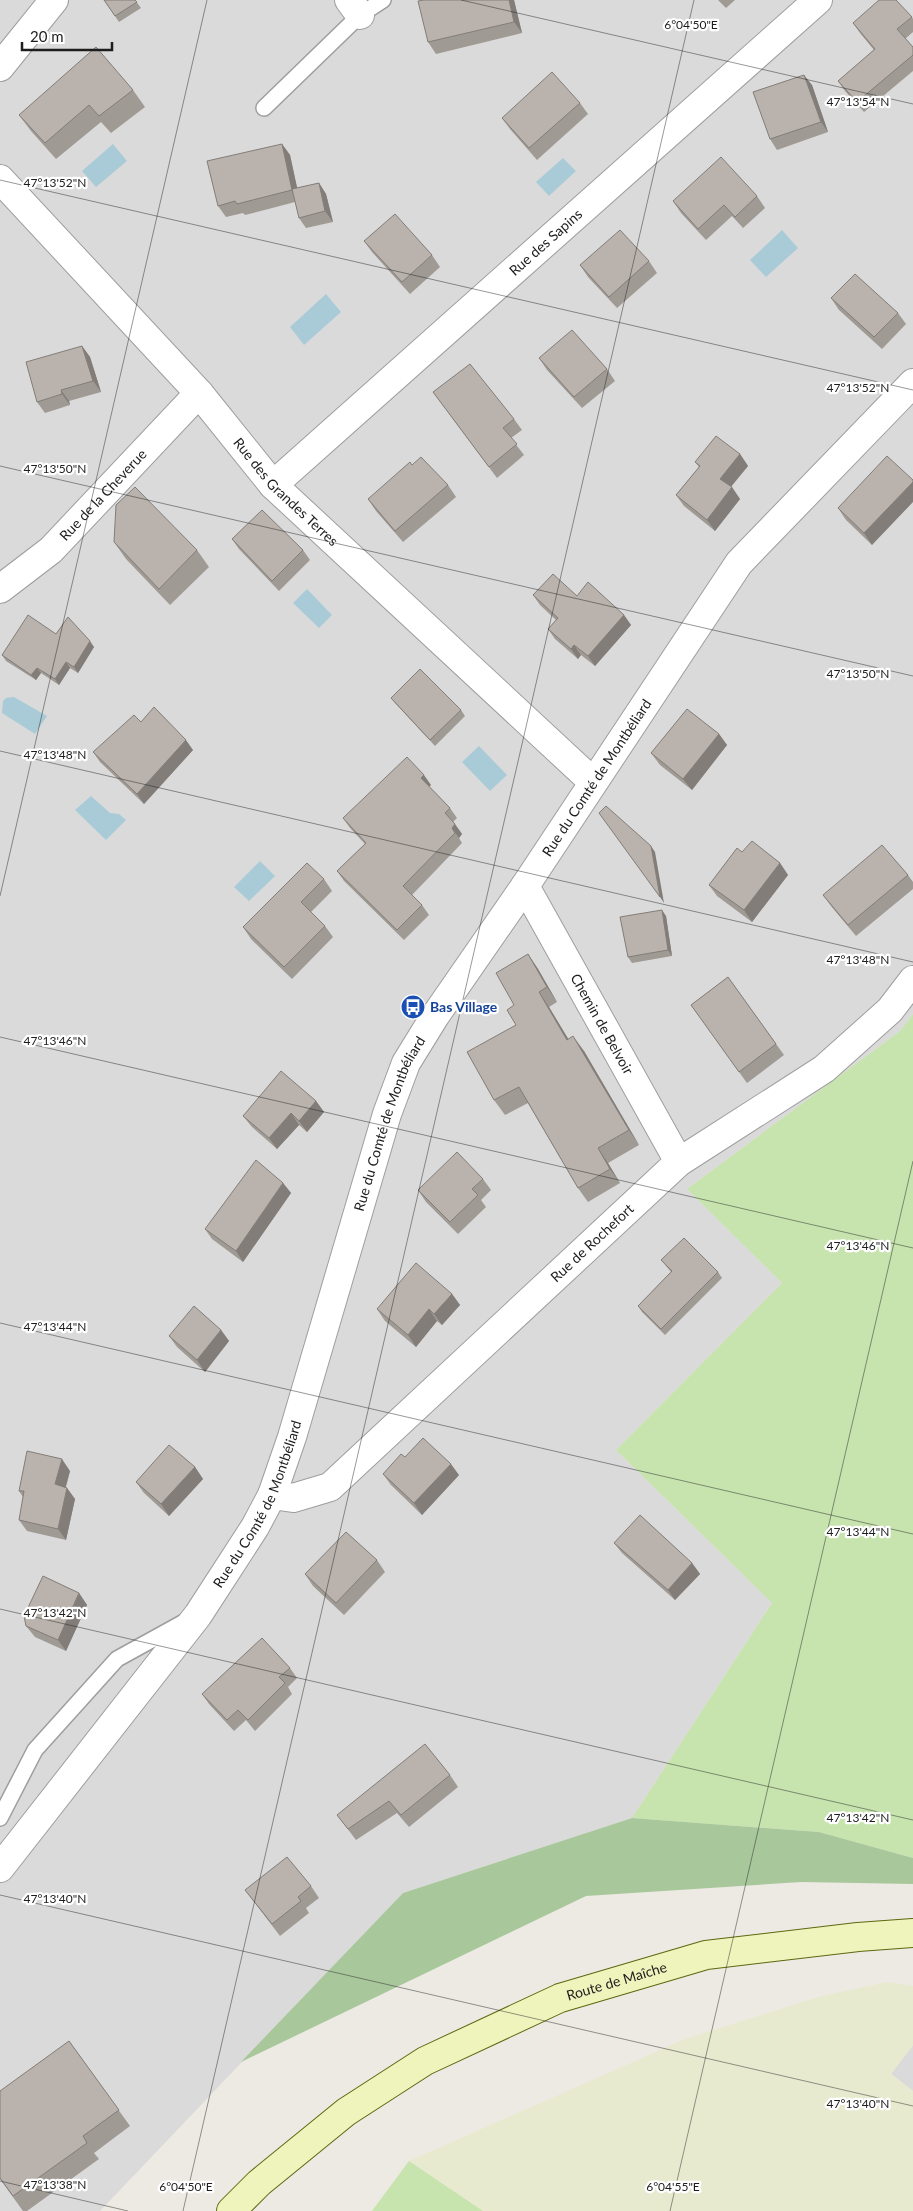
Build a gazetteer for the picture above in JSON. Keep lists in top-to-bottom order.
{
  "streets": {
    "main road": ["Route de Maîche"],
    "street": [
      "Rue des Sapins",
      "Rue des Grandes Terres",
      "Rue de la Cheverue",
      "Rue du Comté de Montbéliard",
      "Chemin de Belvoir",
      "Rue de Rochefort"
    ]
  },
  "crossings": [
    ["Rue des Sapins", "Rue des Grandes Terres"],
    ["Rue des Grandes Terres", "Rue de la Cheverue"],
    ["Rue des Grandes Terres", "Rue du Comté de Montbéliard"],
    ["Rue du Comté de Montbéliard", "Chemin de Belvoir"],
    ["Rue du Comté de Montbéliard", "Rue de Rochefort"],
    ["Chemin de Belvoir", "Rue de Rochefort"]
  ],
  "places": {
    "bus stop": ["Bas Village"]
  },
  "scale_bar": "20 m",
  "coordinates": [
    "6°04'50\"E",
    "47°13'54\"N",
    "47°13'52\"N",
    "47°13'50\"N",
    "47°13'48\"N",
    "47°13'46\"N",
    "47°13'44\"N",
    "47°13'42\"N",
    "47°13'40\"N",
    "47°13'38\"N",
    "6°04'55\"E"
  ]
}
